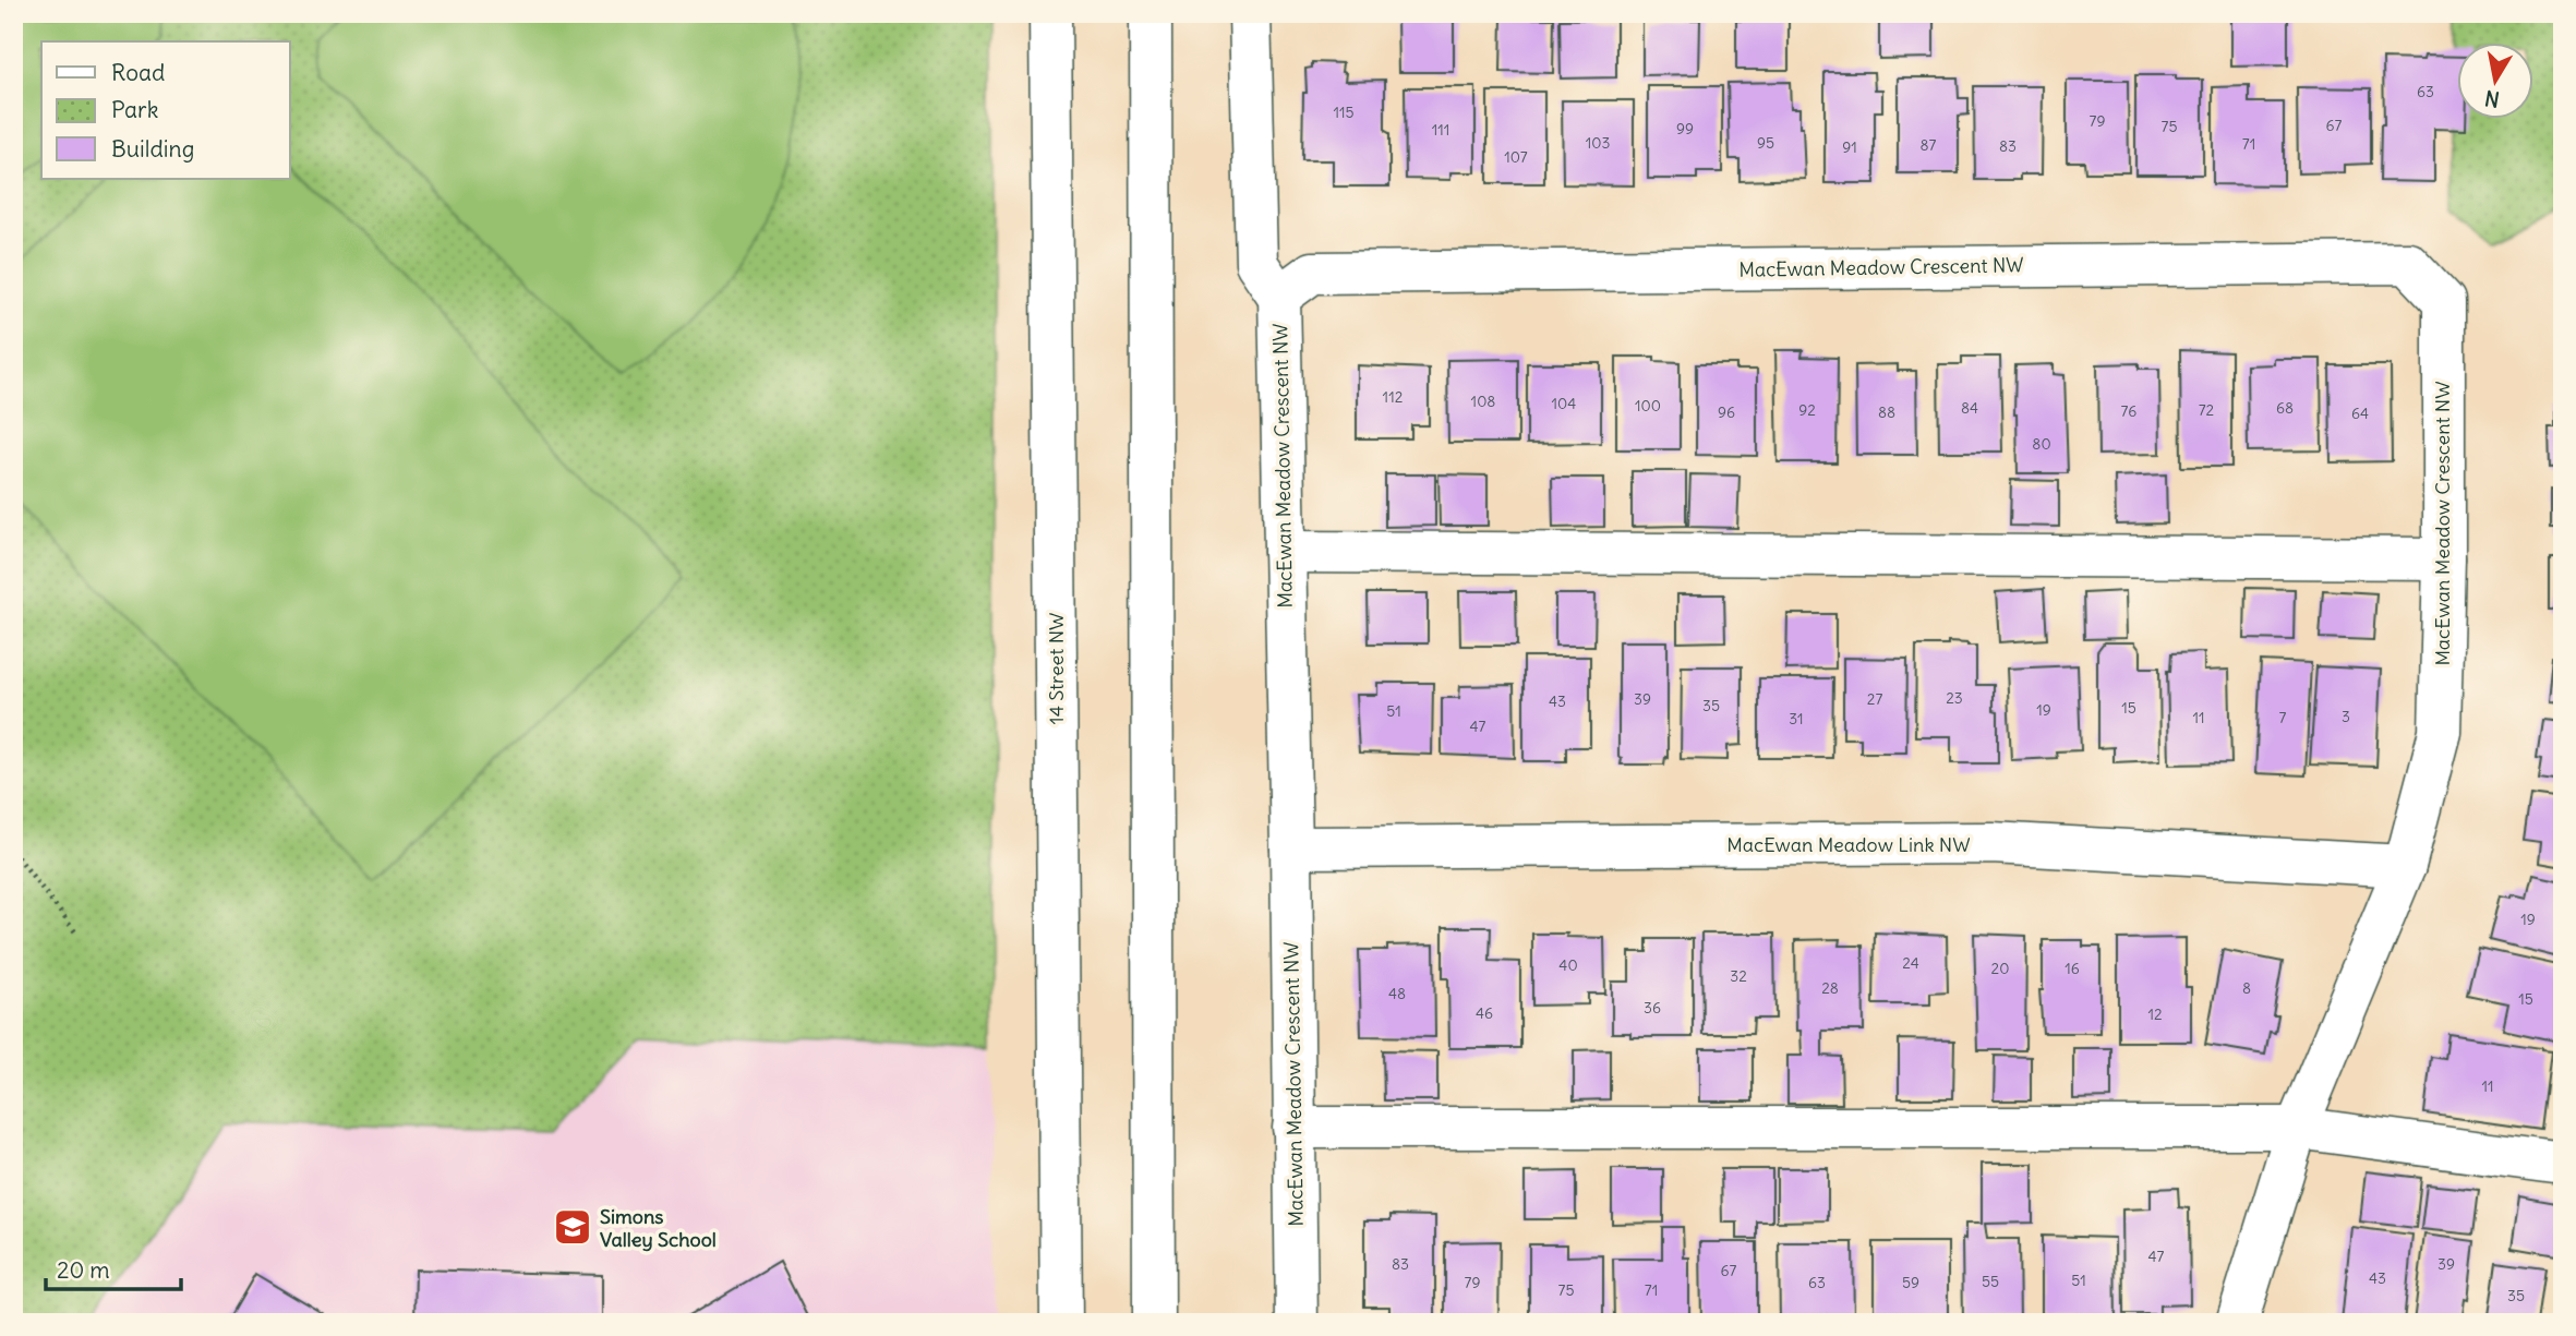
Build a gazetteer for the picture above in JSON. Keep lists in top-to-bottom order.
{
  "streets": {
    "street": ["MacEwan Meadow Crescent NW", "14 Street NW", "MacEwan Meadow Link NW"]
  },
  "crossings": [
    ["MacEwan Meadow Crescent NW", "MacEwan Meadow Link NW"]
  ],
  "places": {
    "school or university": ["Simons Valley School"]
  },
  "house_numbers": [
    "63",
    "115",
    "79",
    "67",
    "75",
    "99",
    "111",
    "103",
    "95",
    "71",
    "87",
    "83",
    "91",
    "107",
    "112",
    "108",
    "104",
    "100",
    "84",
    "68",
    "92",
    "72",
    "76",
    "96",
    "88",
    "64",
    "80",
    "23",
    "39",
    "27",
    "43",
    "35",
    "15",
    "19",
    "51",
    "3",
    "11",
    "7",
    "31",
    "47",
    "19",
    "24",
    "40",
    "20",
    "16",
    "32",
    "28",
    "8",
    "48",
    "15",
    "36",
    "46",
    "12",
    "11",
    "47",
    "83",
    "39",
    "67",
    "43",
    "51",
    "55",
    "79",
    "63",
    "59",
    "75",
    "71",
    "35"
  ],
  "legend": ["Road", "Park", "Building"],
  "scale_bar": "20 m",
  "north": "bottom"
}
